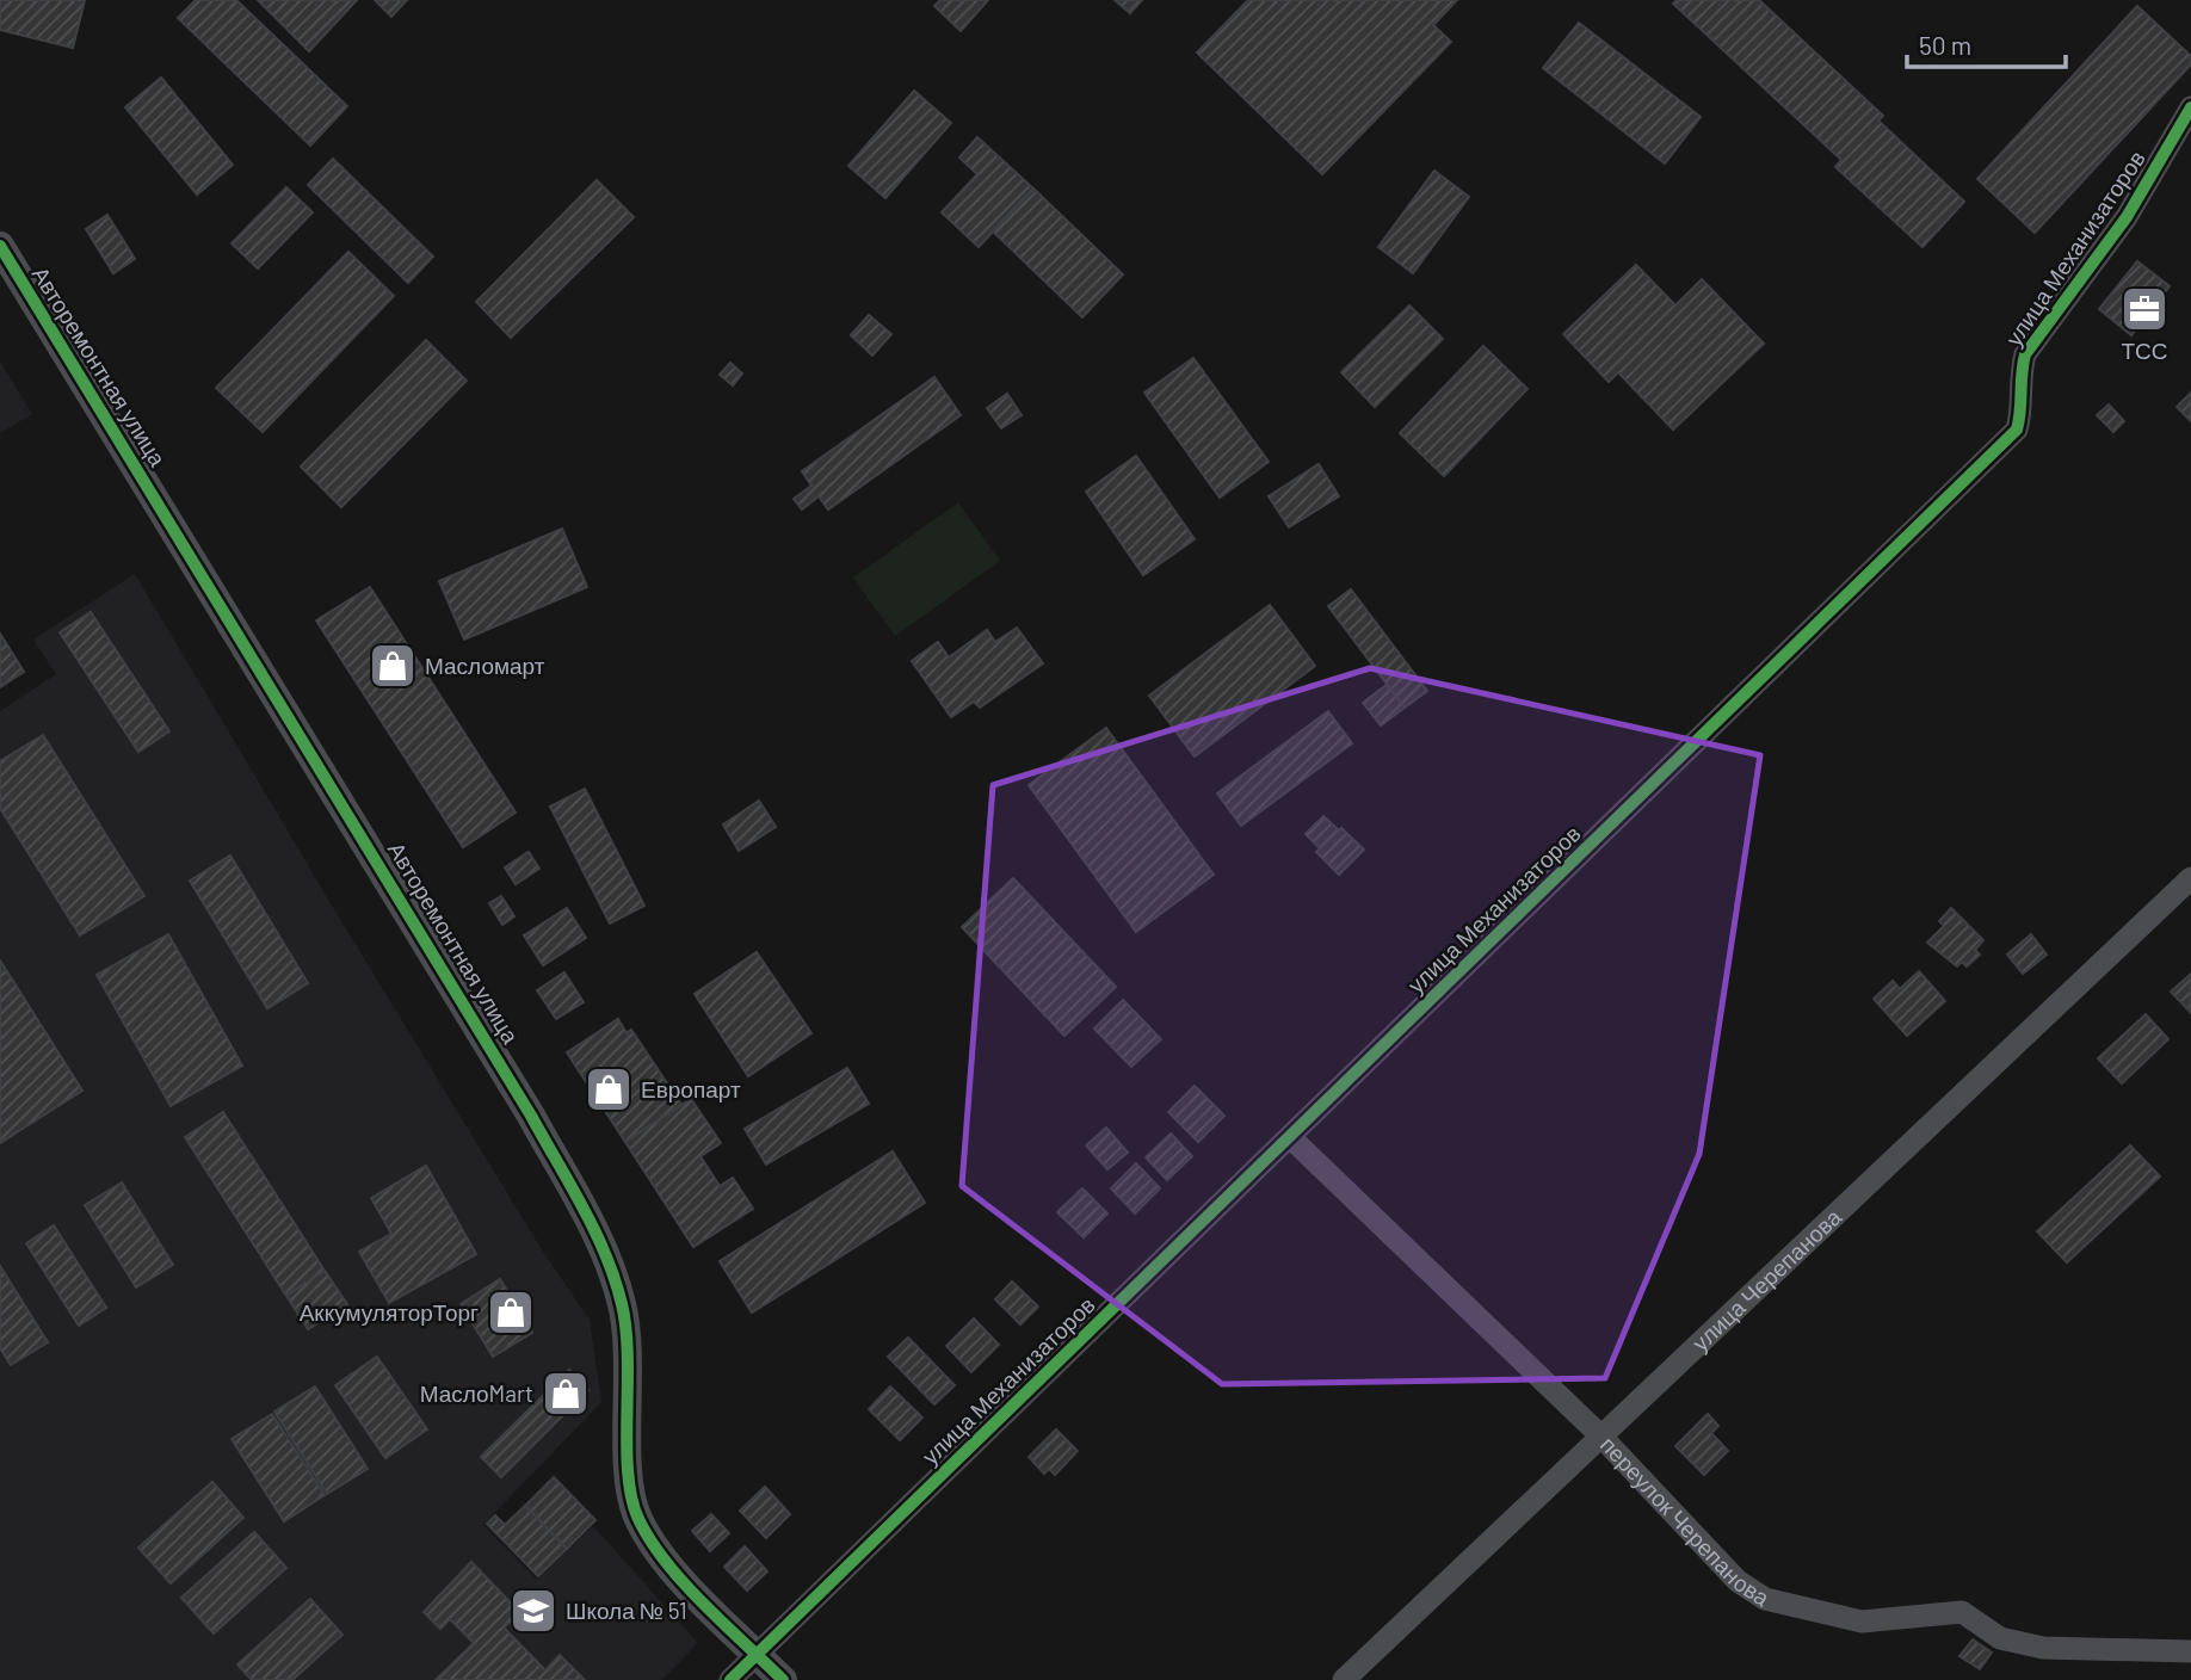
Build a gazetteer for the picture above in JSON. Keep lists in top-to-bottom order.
{
  "streets": {
    "street": [
      "улица Механизаторов",
      "Авторемонтная улица",
      "улица Черепанова",
      "переулок Черепанова"
    ]
  },
  "crossings": [
    ["улица Механизаторов", "Авторемонтная улица"],
    ["улица Механизаторов", "переулок Черепанова"],
    ["улица Черепанова", "переулок Черепанова"]
  ],
  "places": {
    "office": ["ТСС"],
    "shop": [
      "Масломарт",
      "Европарт",
      "АккумуляторТорг",
      "МаслоMart"
    ],
    "school or university": ["Школа № 51"]
  },
  "scale_bar": "50 m"
}
